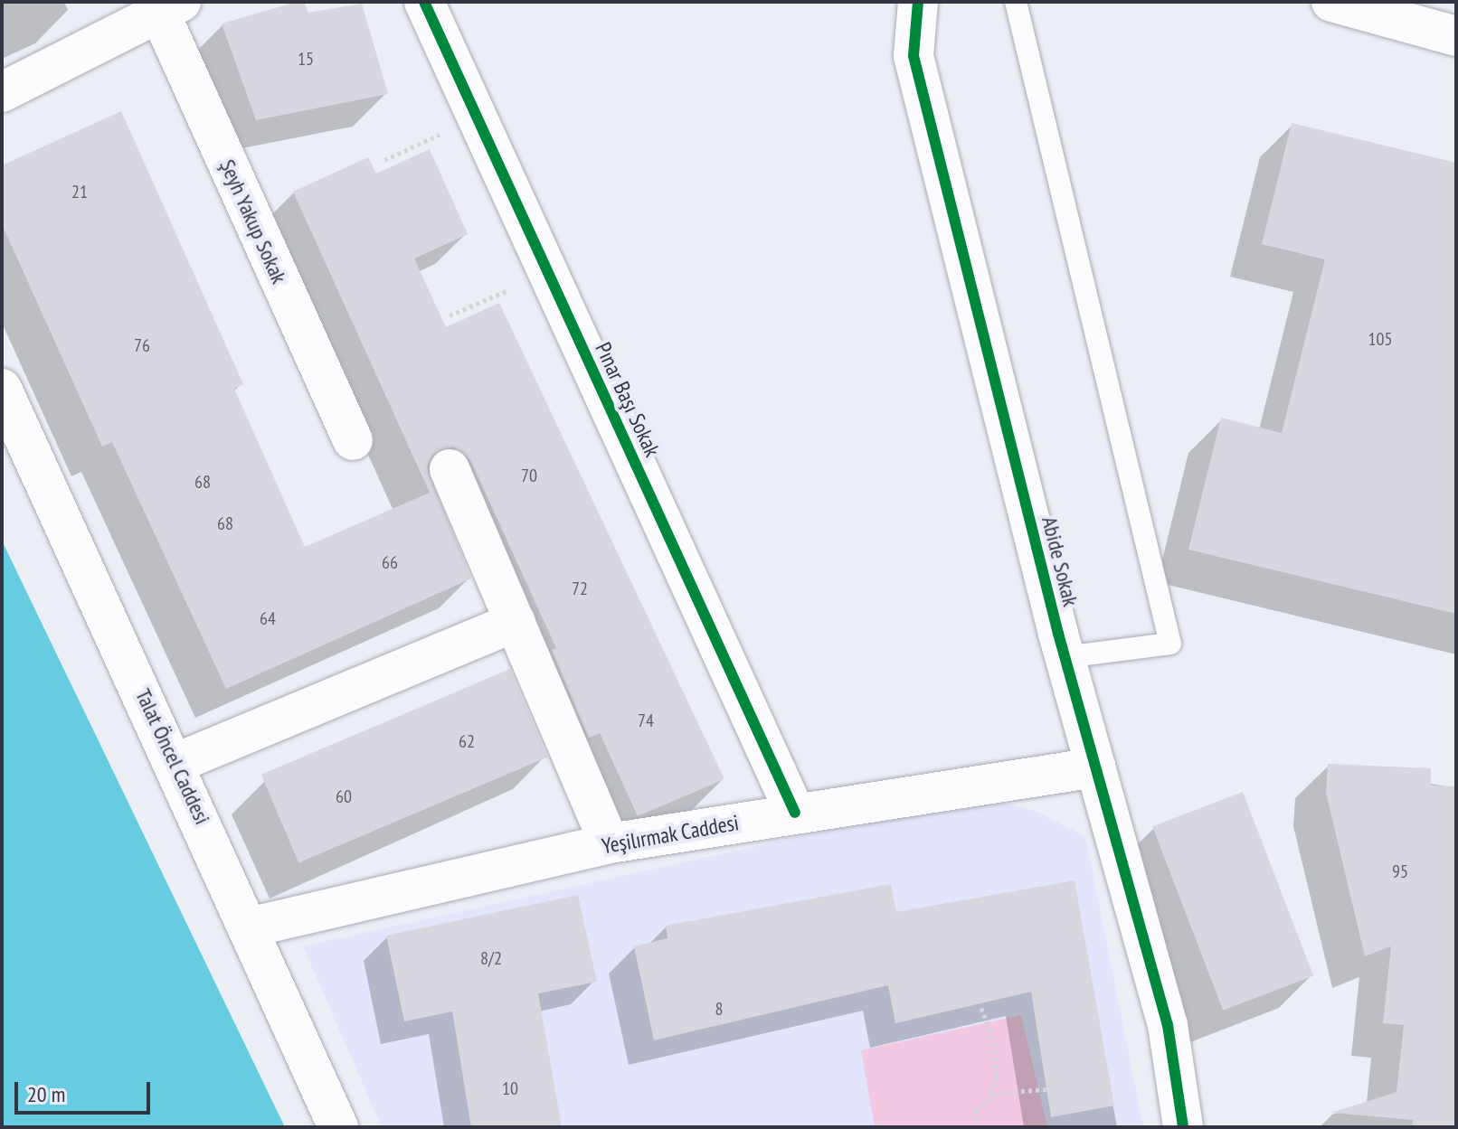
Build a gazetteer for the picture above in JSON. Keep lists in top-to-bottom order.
{
  "streets": {
    "street": [
      "Şeyh Yakup Sokak",
      "Pınar Başı Sokak",
      "Abide Sokak",
      "Talat Öncel Caddesi",
      "Yeşilırmak Caddesi"
    ]
  },
  "crossings": [
    ["Pınar Başı Sokak", "Yeşilırmak Caddesi"],
    ["Abide Sokak", "Yeşilırmak Caddesi"],
    ["Talat Öncel Caddesi", "Yeşilırmak Caddesi"]
  ],
  "house_numbers": [
    "15",
    "21",
    "105",
    "76",
    "70",
    "68",
    "68",
    "66",
    "72",
    "64",
    "74",
    "62",
    "60",
    "95",
    "8/2",
    "8",
    "10"
  ],
  "scale_bar": "20 m"
}
